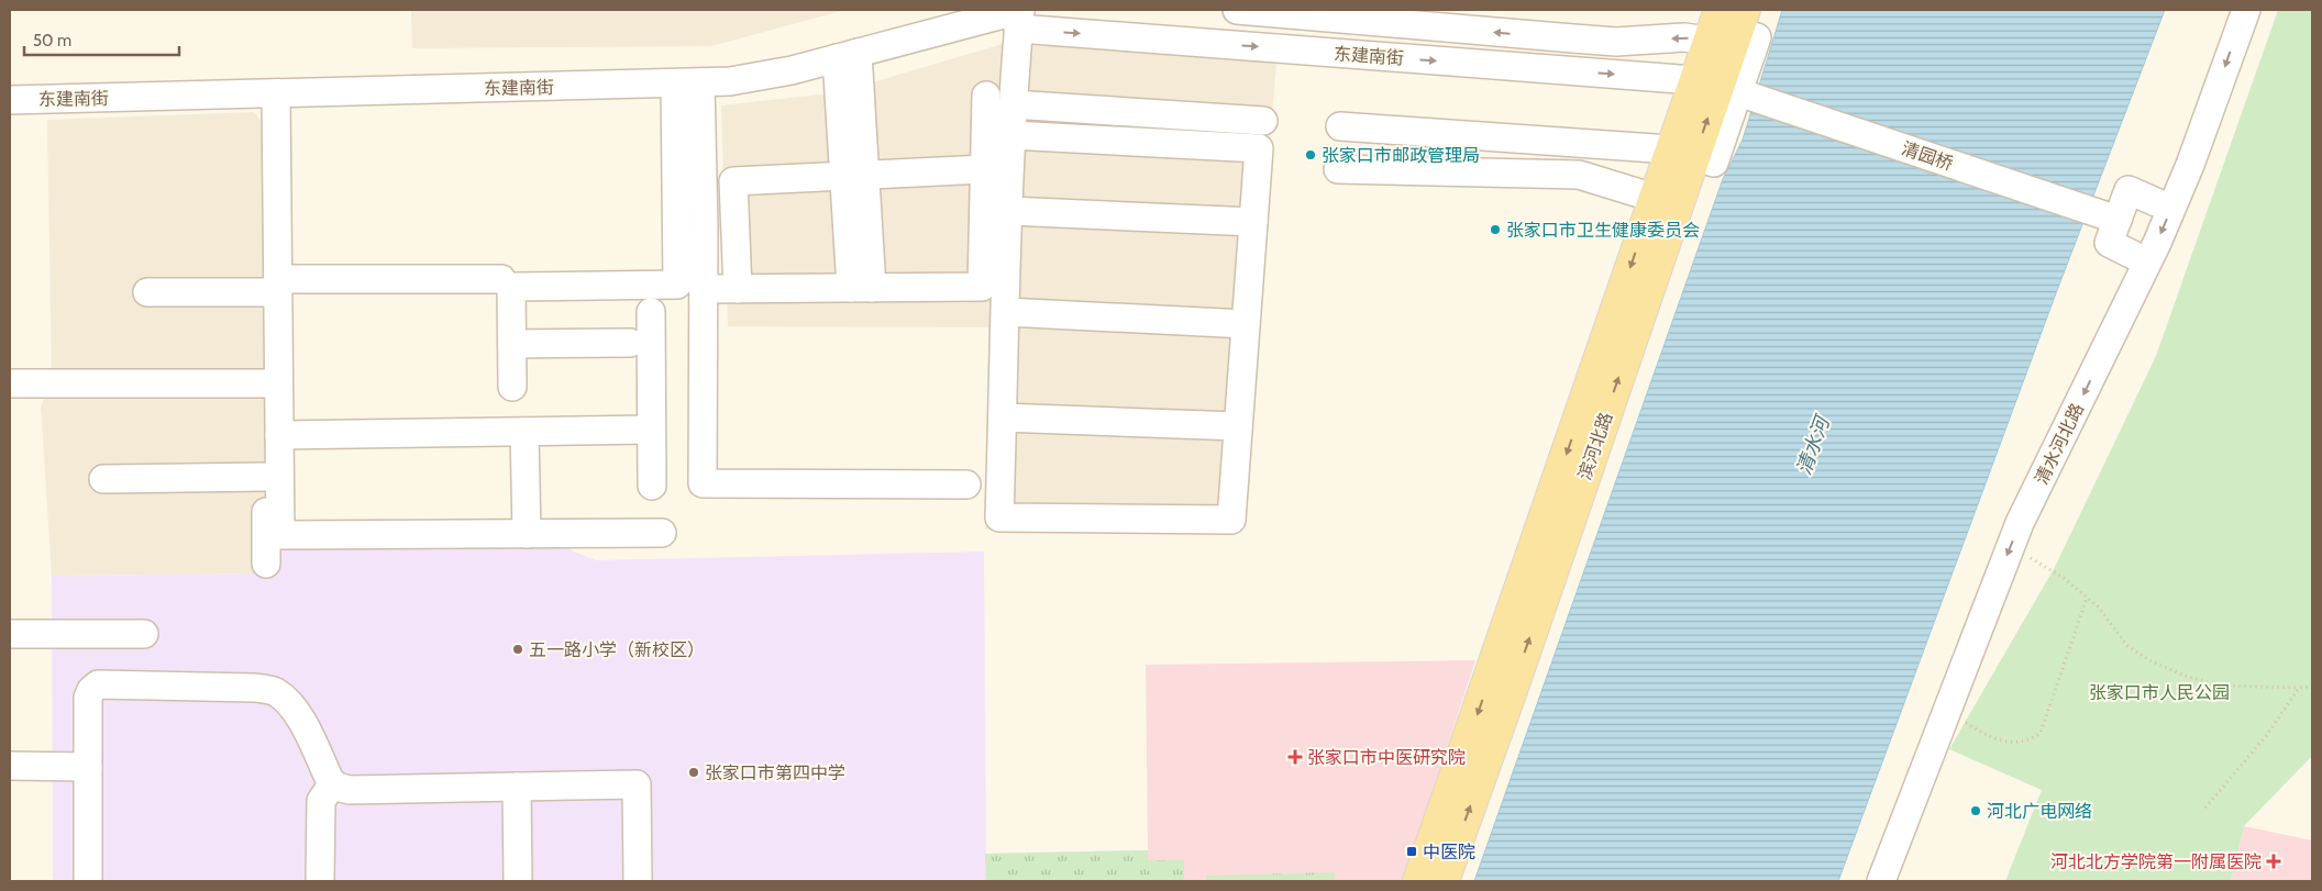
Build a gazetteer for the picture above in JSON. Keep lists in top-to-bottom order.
{
  "streets": {
    "main road": ["滨河北路"],
    "street": ["东建南街", "清园桥", "清水河北路"]
  },
  "crossings": [
    ["东建南街", "清园桥"],
    ["东建南街", "滨河北路"],
    ["清园桥", "滨河北路"]
  ],
  "one_way": ["清水河北路"],
  "water": ["清水河"],
  "parks": ["张家口市人民公园"],
  "places": {
    "other": [
      "张家口市邮政管理局",
      "张家口市卫生健康委员会",
      "五一路小学（新校区）",
      "张家口市第四中学",
      "河北广电网络"
    ],
    "health": ["张家口市中医研究院", "河北北方学院第一附属医院"],
    "transit": ["中医院"]
  },
  "scale_bar": "50 m"
}
